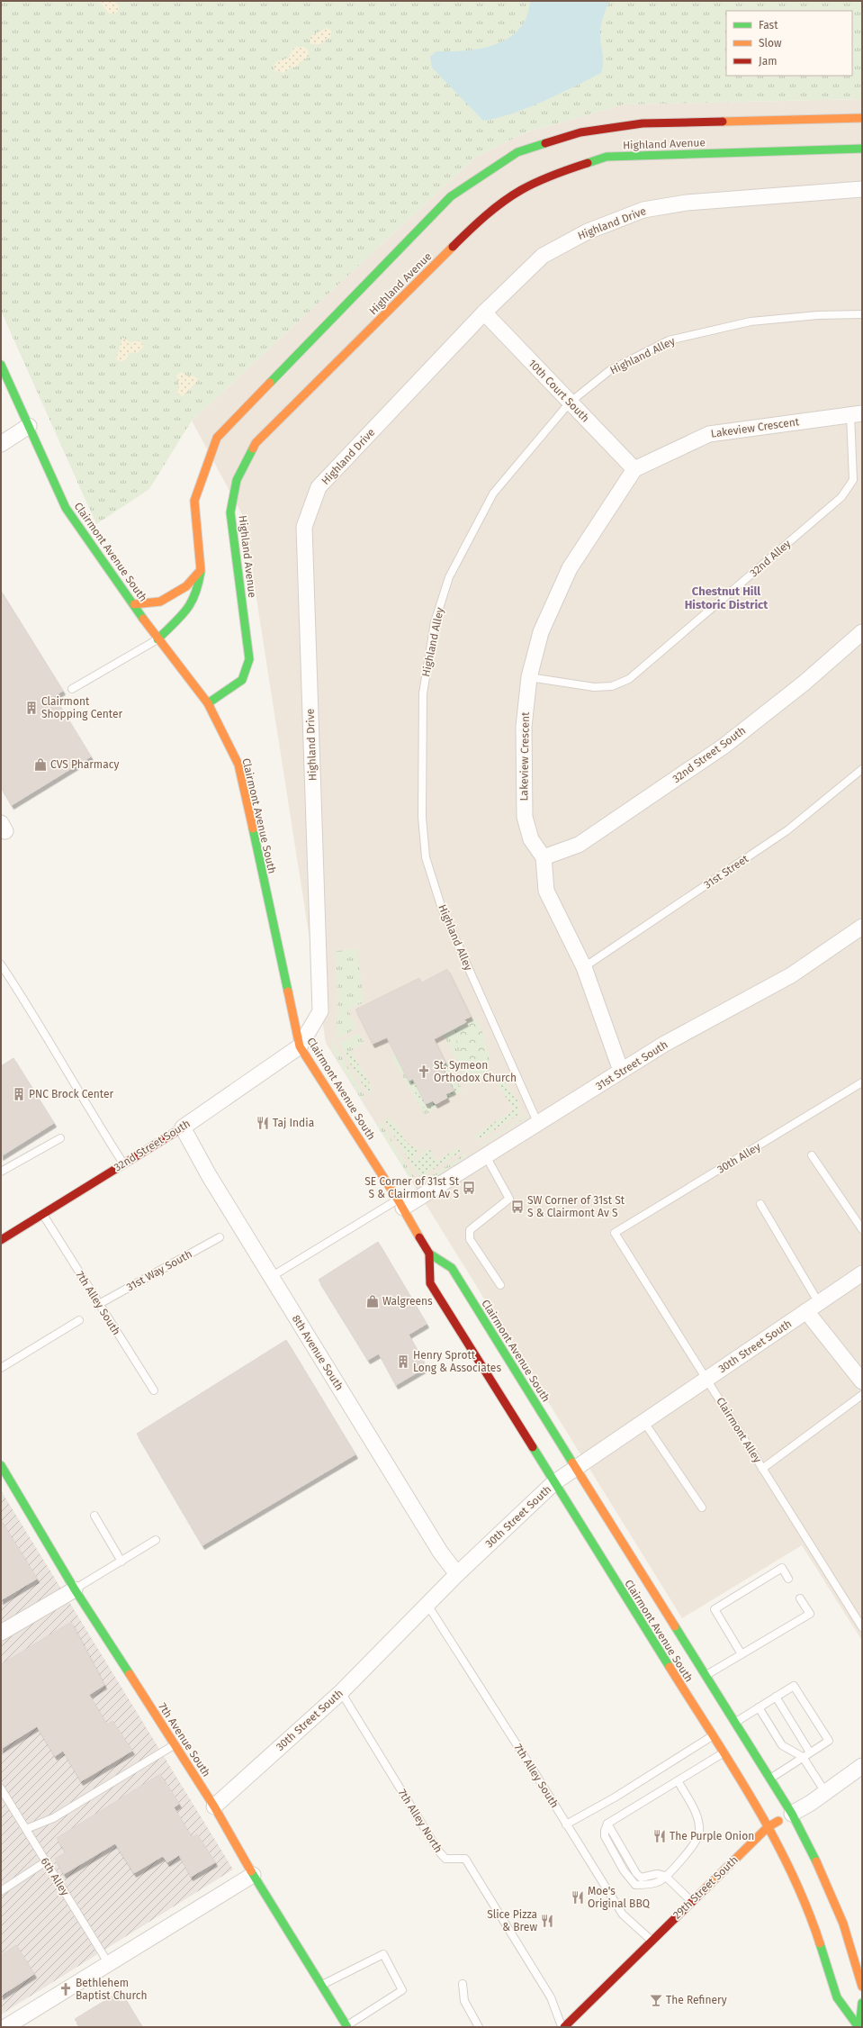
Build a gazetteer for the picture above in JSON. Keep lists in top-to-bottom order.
{
  "streets": {
    "street": [
      "Highland Avenue",
      "Highland Drive",
      "10th Court South",
      "Lakeview Crescent",
      "Clairmont Avenue South",
      "32nd Street South",
      "31st Street South",
      "30th Street South",
      "8th Avenue South",
      "7th Avenue South",
      "29th Street South"
    ],
    "lane": [
      "Highland Alley",
      "32nd Alley",
      "31st Street",
      "30th Alley",
      "31st Way South",
      "7th Alley South",
      "Clairmont Alley",
      "7th Alley North",
      "6th Alley"
    ]
  },
  "crossings": [
    ["Highland Avenue", "Clairmont Avenue South"],
    ["Highland Drive", "10th Court South"],
    ["Highland Drive", "Clairmont Avenue South"],
    ["Highland Drive", "32nd Street South"],
    ["Highland Alley", "10th Court South"],
    ["Highland Alley", "31st Street South"],
    ["10th Court South", "Lakeview Crescent"],
    ["Lakeview Crescent", "32nd Alley"],
    ["Lakeview Crescent", "32nd Street South"],
    ["Clairmont Avenue South", "32nd Street South"],
    ["Clairmont Avenue South", "31st Street South"],
    ["Clairmont Avenue South", "30th Street South"],
    ["Clairmont Avenue South", "29th Street South"],
    ["32nd Street South", "7th Alley South"],
    ["32nd Street South", "8th Avenue South"],
    ["30th Alley", "Clairmont Alley"],
    ["31st Way South", "7th Alley South"],
    ["7th Alley South", "30th Street South"],
    ["7th Alley South", "29th Street South"],
    ["30th Street South", "8th Avenue South"],
    ["30th Street South", "Clairmont Alley"],
    ["30th Street South", "7th Avenue South"],
    ["30th Street South", "7th Alley North"],
    ["7th Alley North", "29th Street South"]
  ],
  "districts": ["Chestnut Hill Historic District"],
  "places": {
    "building": ["Clairmont Shopping Center", "PNC Brock Center", "Henry Sprott Long & Associates"],
    "shop": ["CVS Pharmacy", "Walgreens"],
    "church": ["St. Symeon Orthodox Church", "Bethlehem Baptist Church"],
    "restaurant": [
      "Taj India",
      "The Purple Onion",
      "Moe's Original BBQ",
      "Slice Pizza & Brew"
    ],
    "bus stop": ["SE Corner of 31st St S & Clairmont Av S", "SW Corner of 31st St S & Clairmont Av S"],
    "bar": ["The Refinery"]
  },
  "legend": ["Fast", "Slow", "Jam"]
}
